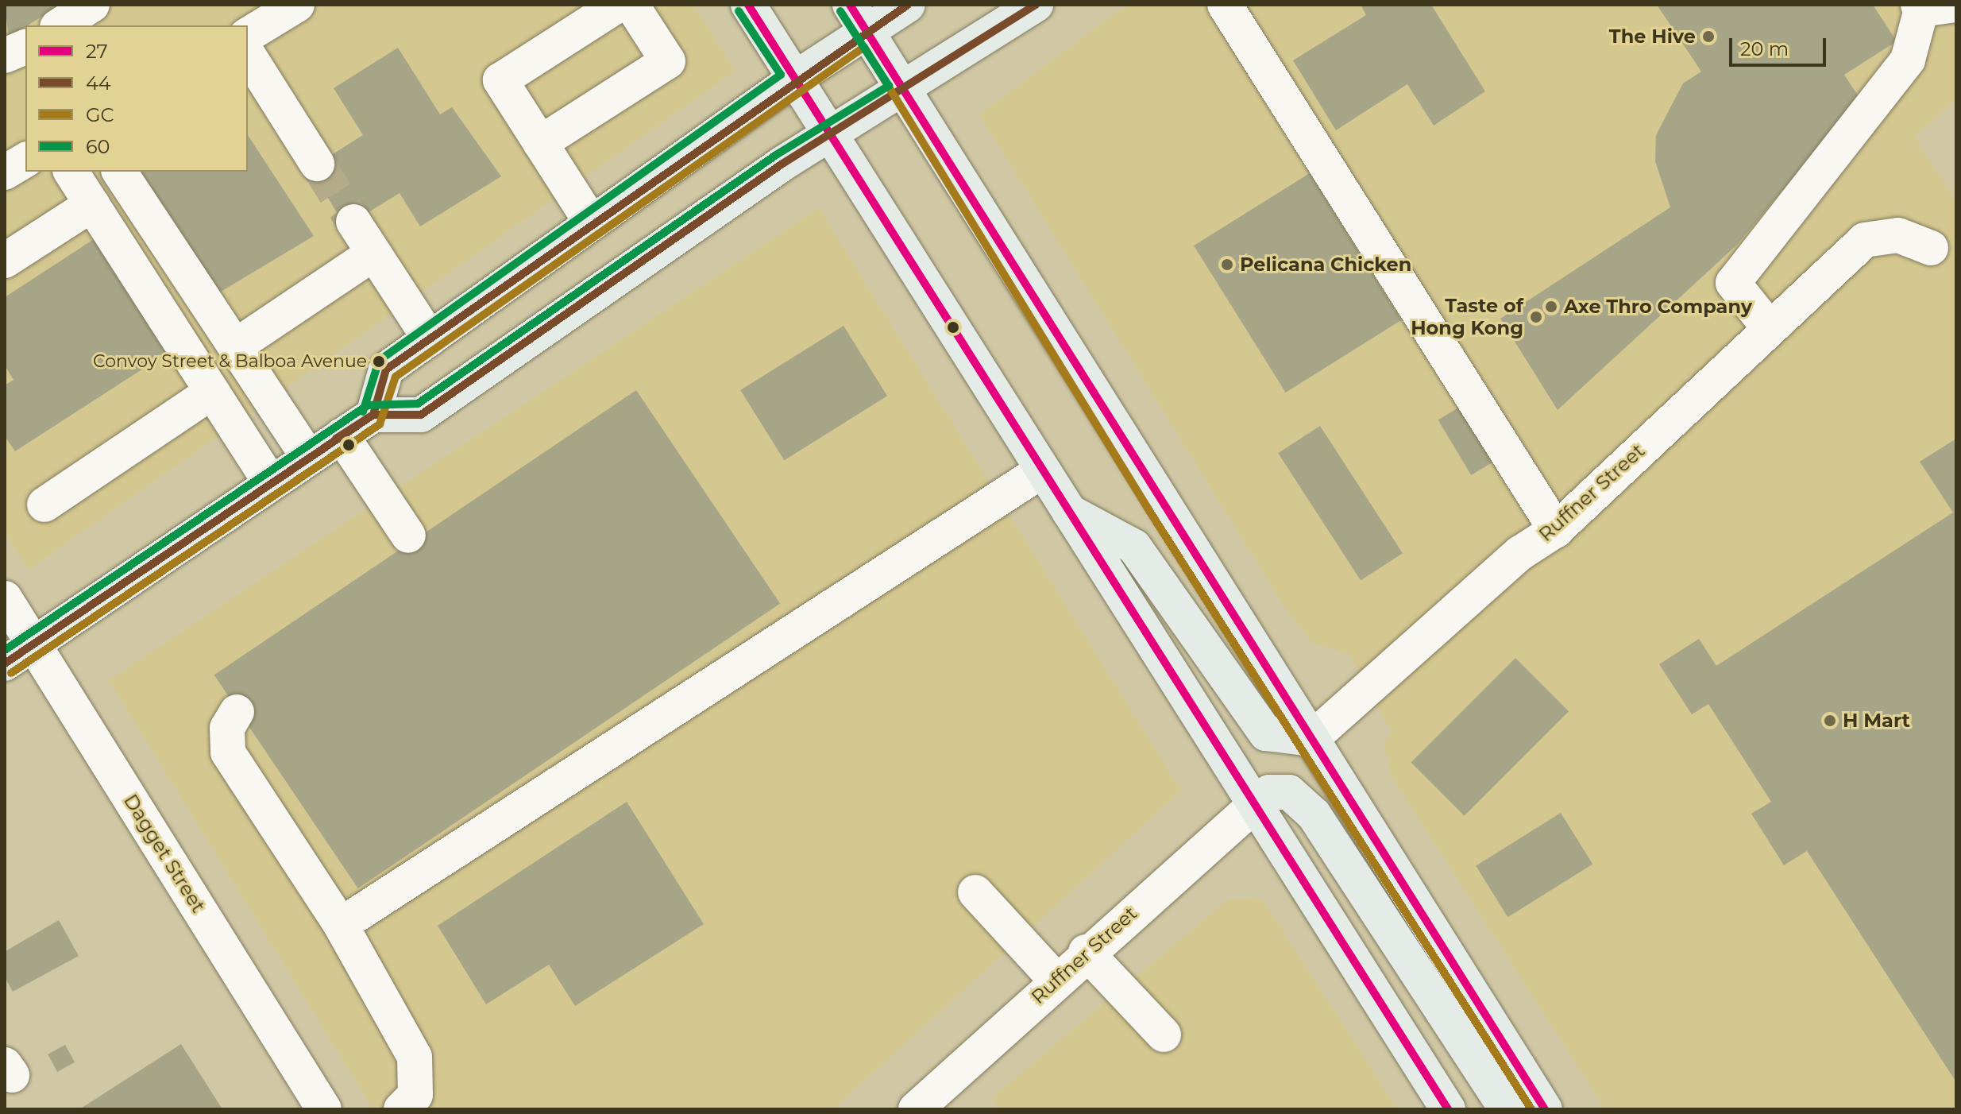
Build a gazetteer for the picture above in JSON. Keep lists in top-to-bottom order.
{
  "streets": {
    "street": ["Ruffner Street", "Dagget Street"]
  },
  "places": [
    "The Hive",
    "Pelicana Chicken",
    "Axe Thro Company",
    "Taste of Hong Kong",
    "Convoy Street & Balboa Avenue",
    "H Mart"
  ],
  "lines": [
    "transit line 27",
    "transit line 44",
    "transit line 60",
    "transit line GC"
  ],
  "legend": [
    "27",
    "44",
    "GC",
    "60"
  ],
  "scale_bar": "20 m"
}
